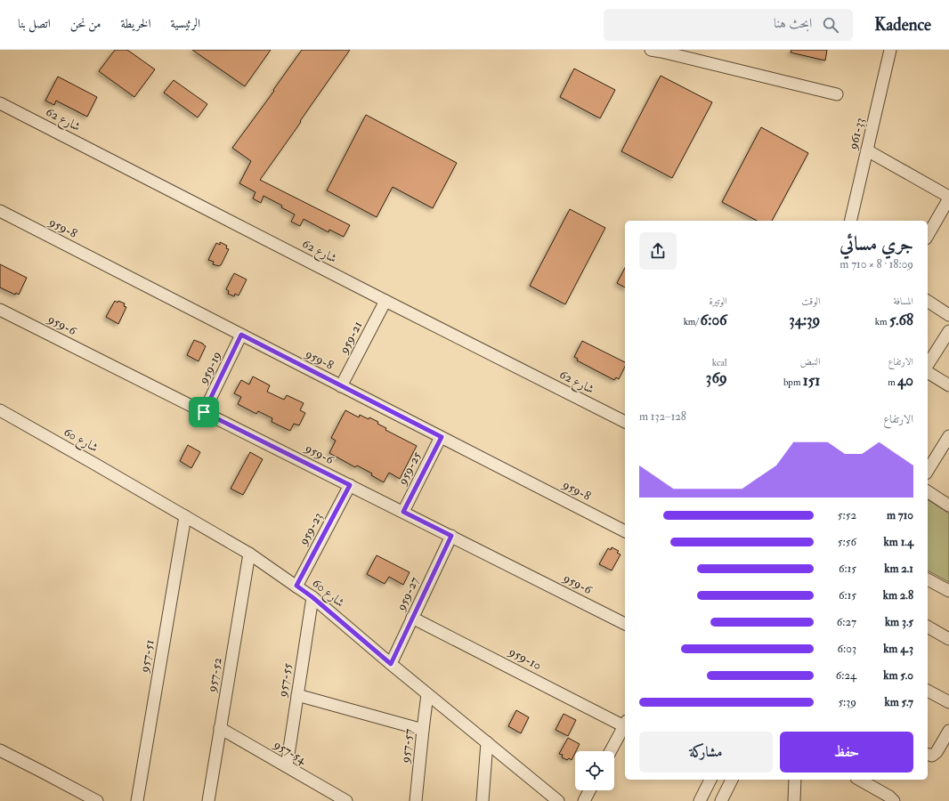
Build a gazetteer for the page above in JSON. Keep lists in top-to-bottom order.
{
  "streets": {
    "street": [
      "شارع 62",
      "961-33",
      "959-8",
      "959-6",
      "959-21",
      "959-19",
      "شارع 60",
      "959-25",
      "959-23",
      "959-27",
      "957-51",
      "959-10",
      "957-52",
      "957-55",
      "957-57",
      "957-54"
    ]
  },
  "crossings": [
    ["شارع 62", "959-21"],
    ["959-8", "959-21"],
    ["959-8", "959-19"],
    ["959-8", "959-25"],
    ["959-6", "959-19"],
    ["959-6", "959-25"],
    ["959-6", "959-23"],
    ["959-6", "959-27"],
    ["شارع 60", "959-23"],
    ["شارع 60", "959-27"],
    ["شارع 60", "957-51"],
    ["شارع 60", "957-52"],
    ["شارع 60", "957-55"],
    ["شارع 60", "957-57"],
    ["959-27", "959-10"],
    ["957-52", "957-54"],
    ["957-55", "957-54"]
  ],
  "page": {
    "header": "Kadence",
    "search": "ابحث هنا",
    "nav": [
      "الرئيسية",
      "الخريطة",
      "من نحن",
      "اتصل بنا"
    ],
    "heading": ["جري مسائي", "18:09 · 8 × 710 m"],
    "stats": [
      ["المسافة", "5.68 km"],
      ["الوقت", "34:39"],
      ["الوتيرة", "6:06 /km"],
      ["الارتفاع", "40 m"],
      ["النبض", "151 bpm"],
      ["kcal", "369"]
    ],
    "chart": ["الارتفاع", "128–132 m"],
    "list": [
      {
        "name": "710 m",
        "note": "5:52"
      },
      {
        "name": "1.4 km",
        "note": "5:56"
      },
      {
        "name": "2.1 km",
        "note": "6:15"
      },
      {
        "name": "2.8 km",
        "note": "6:15"
      },
      {
        "name": "3.5 km",
        "note": "6:27"
      },
      {
        "name": "4.3 km",
        "note": "6:03"
      },
      {
        "name": "5.0 km",
        "note": "6:24"
      },
      {
        "name": "5.7 km",
        "note": "5:39"
      }
    ],
    "buttons": ["حفظ", "مشاركة"]
  }
}
